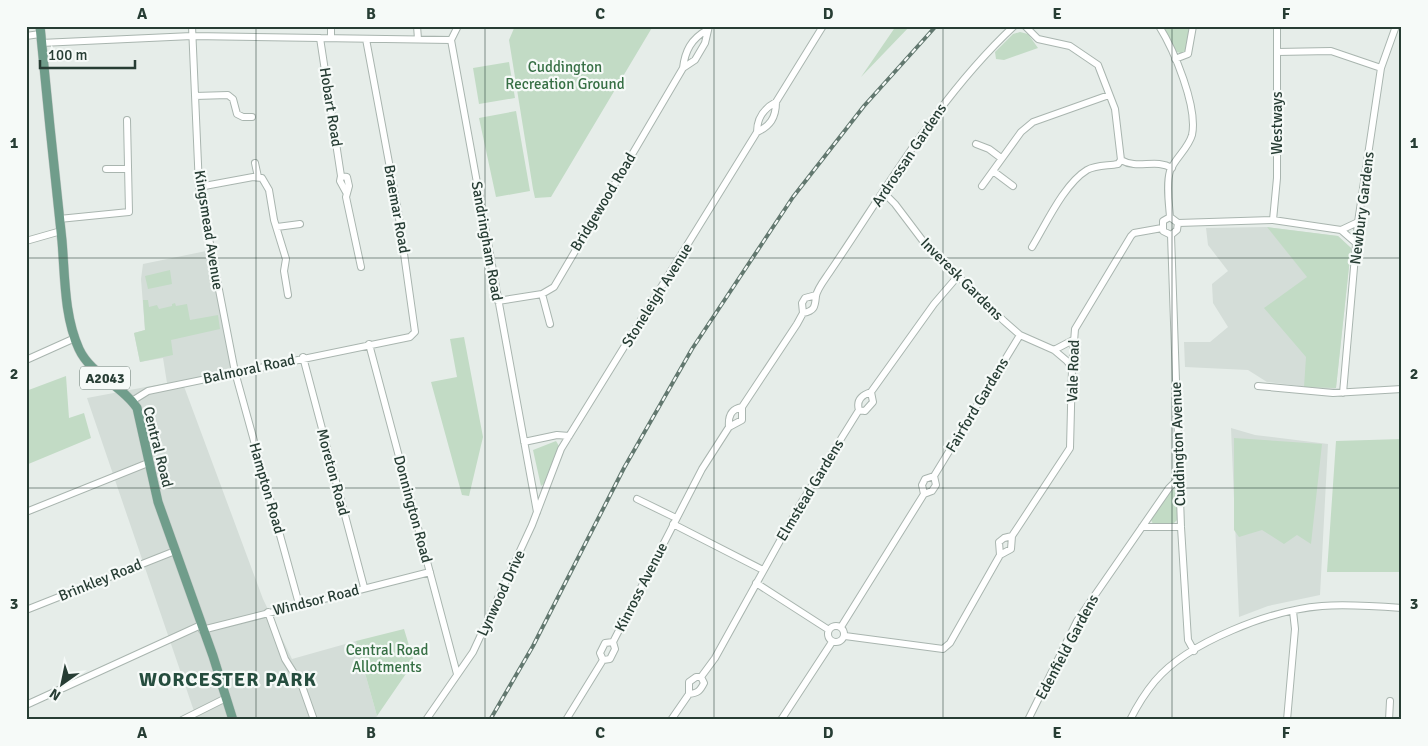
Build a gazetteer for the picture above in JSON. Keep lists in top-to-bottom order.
{
  "streets": {
    "main road": ["A2043", "Central Road"],
    "street": [
      "Hobart Road",
      "Westways",
      "Ardrossan Gardens",
      "Bridgewood Road",
      "Newbury Gardens",
      "Braemar Road",
      "Kingsmead Avenue",
      "Sandringham Road",
      "Inveresk Gardens",
      "Stoneleigh Avenue",
      "Balmoral Road",
      "Vale Road",
      "Fairford Gardens",
      "Cuddington Avenue",
      "Moreton Road",
      "Hampton Road",
      "Elmstead Gardens",
      "Donnington Road",
      "Brinkley Road",
      "Kinross Avenue",
      "Lynwood Drive",
      "Windsor Road",
      "Edenfield Gardens"
    ]
  },
  "crossings": [
    ["Ardrossan Gardens", "Inveresk Gardens"],
    ["Ardrossan Gardens", "Kinross Avenue"],
    ["Braemar Road", "Balmoral Road"],
    ["Braemar Road", "Donnington Road"],
    ["Kingsmead Avenue", "Balmoral Road"],
    ["Kingsmead Avenue", "Hampton Road"],
    ["Sandringham Road", "Lynwood Drive"],
    ["Inveresk Gardens", "Vale Road"],
    ["Inveresk Gardens", "Fairford Gardens"],
    ["Inveresk Gardens", "Elmstead Gardens"],
    ["Stoneleigh Avenue", "Lynwood Drive"],
    ["Balmoral Road", "Central Road"],
    ["Balmoral Road", "Moreton Road"],
    ["Balmoral Road", "Hampton Road"],
    ["Balmoral Road", "Donnington Road"],
    ["Vale Road", "Fairford Gardens"],
    ["Vale Road", "Cuddington Avenue"],
    ["Cuddington Avenue", "Edenfield Gardens"],
    ["Central Road", "Brinkley Road"],
    ["Central Road", "Windsor Road"],
    ["Moreton Road", "Windsor Road"],
    ["Hampton Road", "Windsor Road"],
    ["Donnington Road", "Lynwood Drive"],
    ["Donnington Road", "Windsor Road"]
  ],
  "districts": ["WORCESTER PARK"],
  "parks": ["Cuddington Recreation Ground", "Central Road Allotments"],
  "scale_bar": "100 m",
  "north": "bottom left",
  "grid": {
    "columns": [
      "A",
      "B",
      "C",
      "D",
      "E",
      "F"
    ],
    "rows": ["1", "2", "3"]
  }
}
